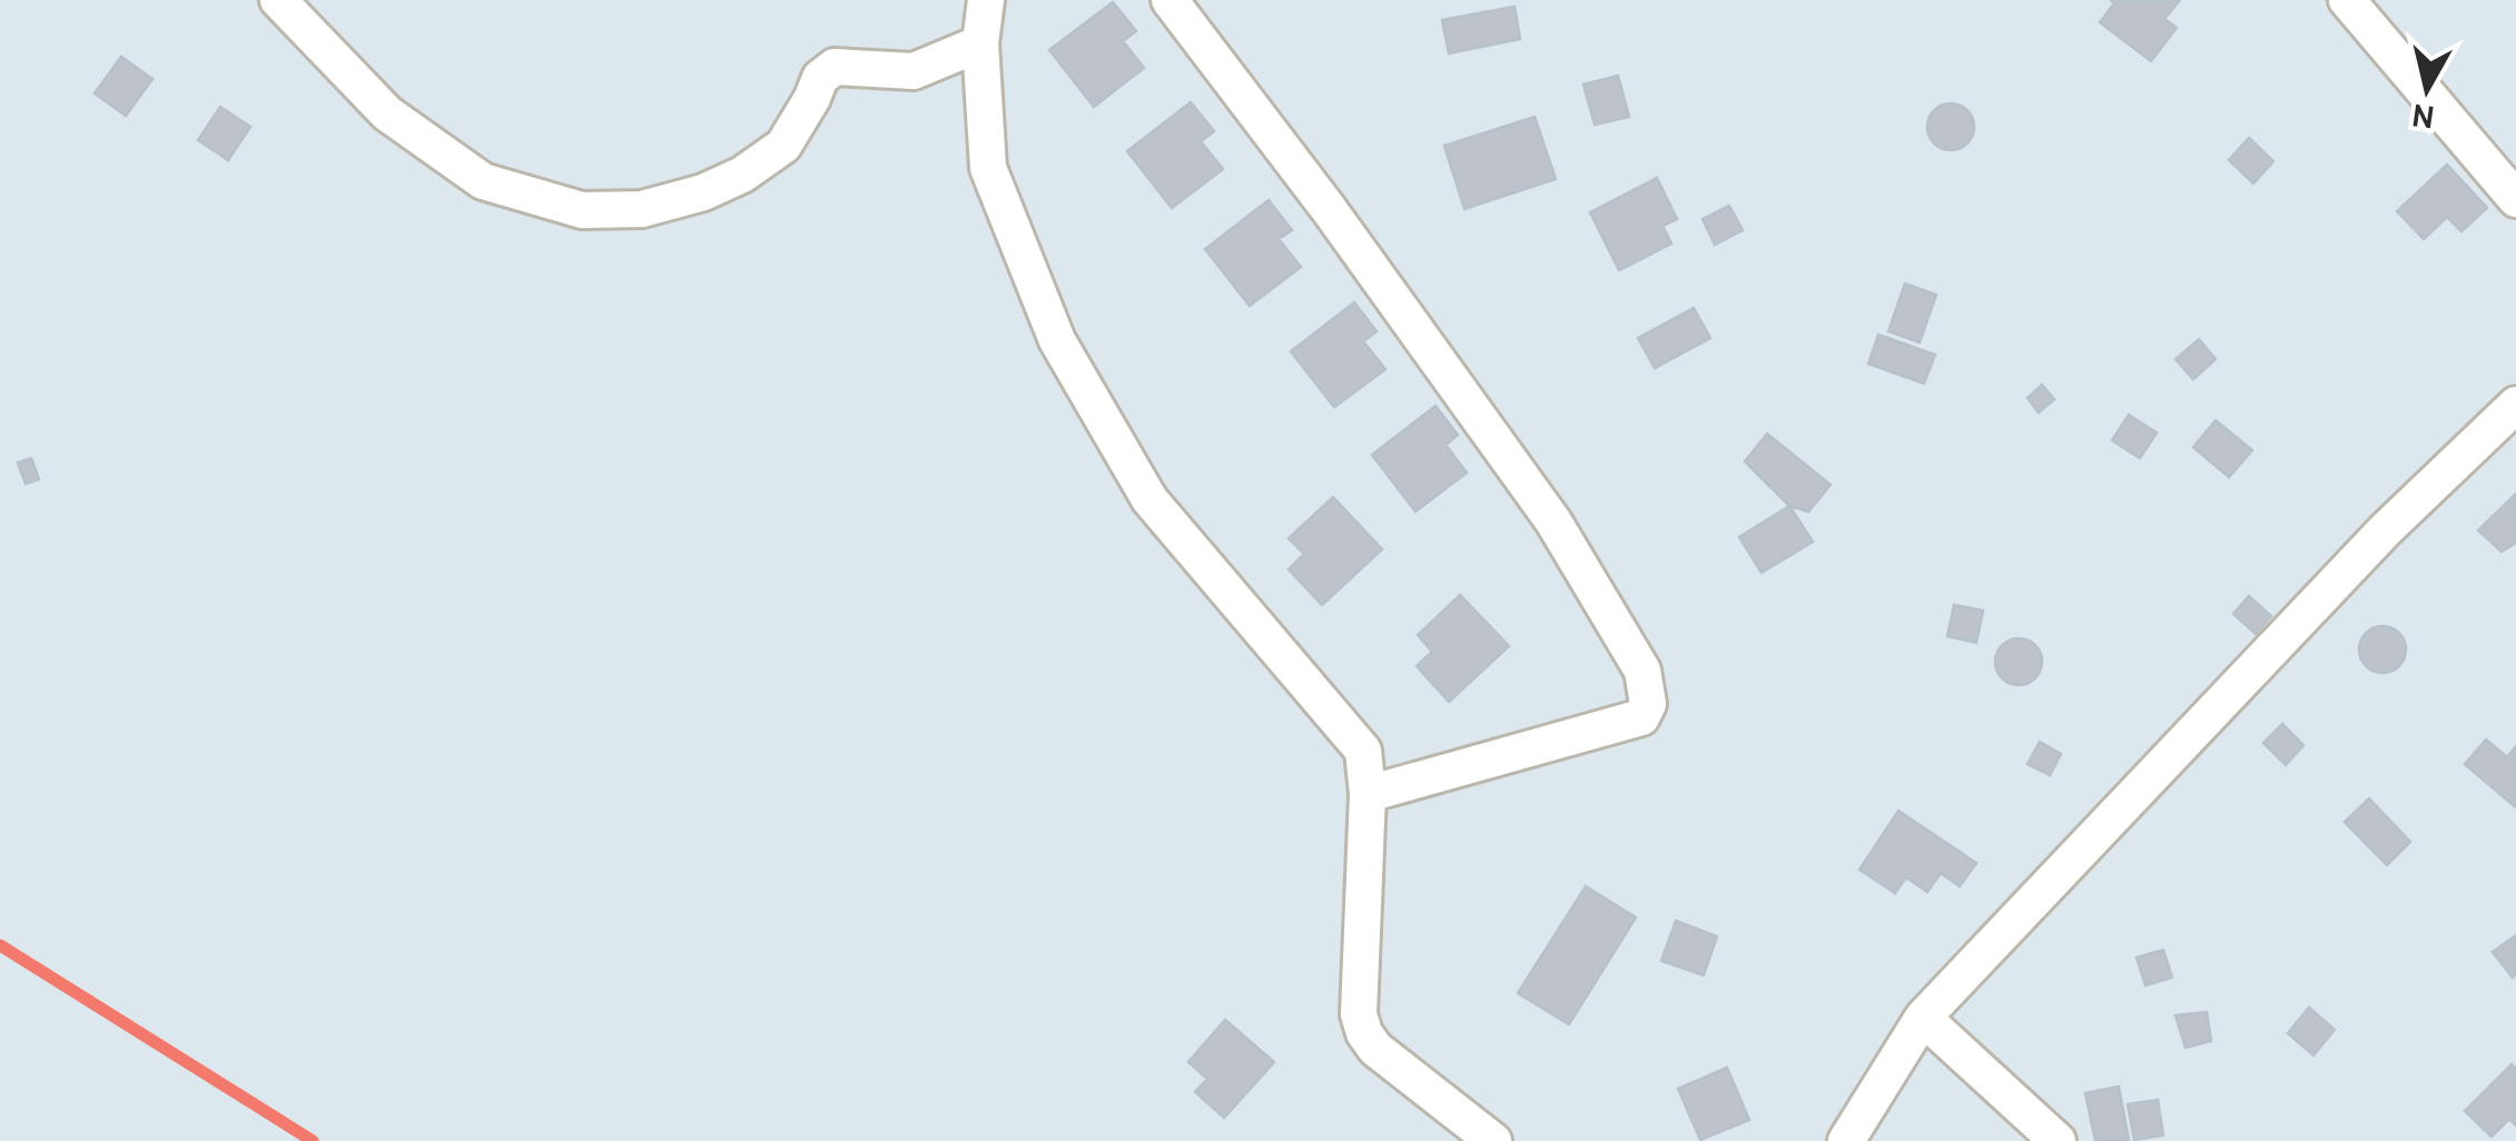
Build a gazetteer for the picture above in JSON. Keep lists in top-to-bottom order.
{
  "north": "bottom"
}
